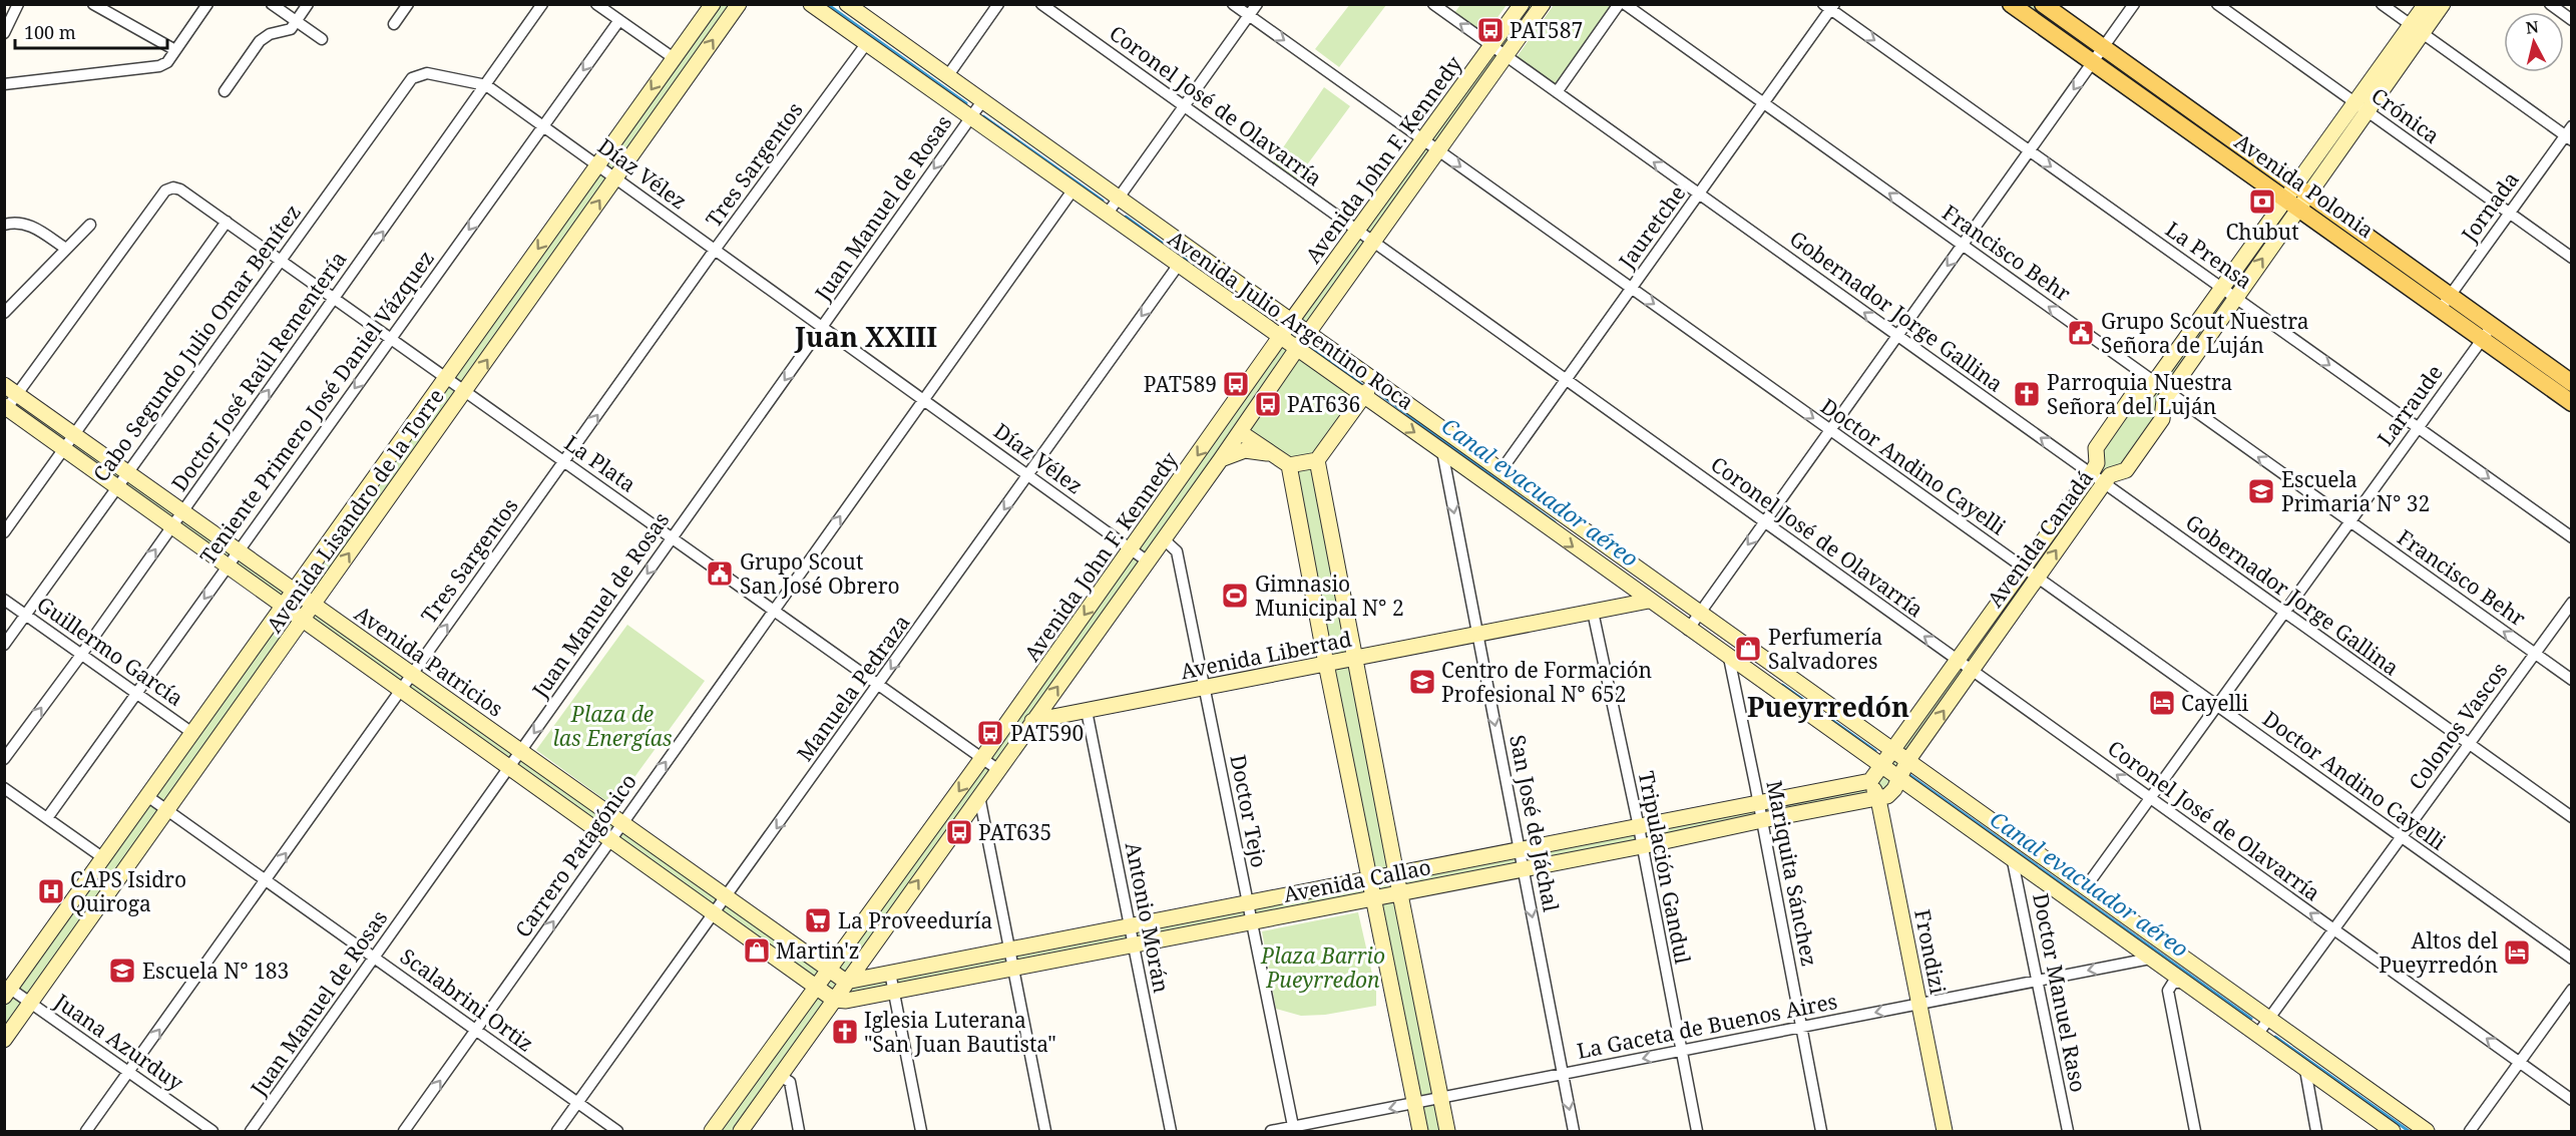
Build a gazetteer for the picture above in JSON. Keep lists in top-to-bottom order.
{
  "streets": {
    "main road": [
      "Avenida John F. Kennedy",
      "Avenida Polonia",
      "Avenida Julio Argentino Roca",
      "Avenida Lisandro de la Torre",
      "Avenida Canadá",
      "Avenida Libertad",
      "Avenida Patricios",
      "Avenida Callao",
      "Frondizi"
    ],
    "street": [
      "Coronel José de Olavarría",
      "Crónica",
      "Tres Sargentos",
      "Díaz Vélez",
      "Jornada",
      "Juan Manuel de Rosas",
      "Jauretche",
      "Francisco Behr",
      "La Prensa",
      "Gobernador Jorge Gallina",
      "Cabo Segundo Julio Omar Benítez",
      "Doctor José Raúl Rementería",
      "Larraude",
      "Teniente Primero José Daniel Vázquez",
      "La Plata",
      "Doctor Andino Cayelli",
      "Guillermo García",
      "Manuela Pedraza",
      "Colonos Vascos",
      "Doctor Tejo",
      "San José de Jáchal",
      "Carrero Patagónico",
      "Tripulación Gandul",
      "Mariquita Sánchez",
      "Antonio Morán",
      "Doctor Manuel Raso",
      "Scalabrini Ortiz",
      "La Gaceta de Buenos Aires",
      "Juana Azurduy"
    ]
  },
  "crossings": [
    ["Coronel José de Olavarría", "Avenida John F. Kennedy"],
    ["Coronel José de Olavarría", "Jauretche"],
    ["Coronel José de Olavarría", "Larraude"],
    ["Coronel José de Olavarría", "Avenida Canadá"],
    ["Coronel José de Olavarría", "Colonos Vascos"],
    ["Crónica", "Jornada"],
    ["Crónica", "Avenida Canadá"],
    ["Avenida John F. Kennedy", "Díaz Vélez"],
    ["Avenida John F. Kennedy", "Gobernador Jorge Gallina"],
    ["Avenida John F. Kennedy", "Avenida Julio Argentino Roca"],
    ["Avenida John F. Kennedy", "La Plata"],
    ["Avenida John F. Kennedy", "Doctor Andino Cayelli"],
    ["Avenida John F. Kennedy", "Avenida Libertad"],
    ["Avenida John F. Kennedy", "Avenida Patricios"],
    ["Avenida John F. Kennedy", "Doctor Tejo"],
    ["Avenida John F. Kennedy", "Avenida Callao"],
    ["Tres Sargentos", "Díaz Vélez"],
    ["Tres Sargentos", "Avenida Julio Argentino Roca"],
    ["Tres Sargentos", "La Plata"],
    ["Tres Sargentos", "Avenida Patricios"],
    ["Tres Sargentos", "Scalabrini Ortiz"],
    ["Tres Sargentos", "Juana Azurduy"],
    ["Díaz Vélez", "Juan Manuel de Rosas"],
    ["Díaz Vélez", "Cabo Segundo Julio Omar Benítez"],
    ["Díaz Vélez", "Doctor José Raúl Rementería"],
    ["Díaz Vélez", "Teniente Primero José Daniel Vázquez"],
    ["Díaz Vélez", "Avenida Lisandro de la Torre"],
    ["Díaz Vélez", "Manuela Pedraza"],
    ["Díaz Vélez", "Carrero Patagónico"],
    ["Avenida Polonia", "Jornada"],
    ["Avenida Polonia", "Larraude"],
    ["Avenida Polonia", "Avenida Canadá"],
    ["Juan Manuel de Rosas", "Avenida Julio Argentino Roca"],
    ["Juan Manuel de Rosas", "La Plata"],
    ["Juan Manuel de Rosas", "Avenida Patricios"],
    ["Juan Manuel de Rosas", "Scalabrini Ortiz"],
    ["Jauretche", "Francisco Behr"],
    ["Jauretche", "La Prensa"],
    ["Jauretche", "Gobernador Jorge Gallina"],
    ["Jauretche", "Avenida Julio Argentino Roca"],
    ["Jauretche", "Doctor Andino Cayelli"],
    ["Francisco Behr", "Larraude"],
    ["Francisco Behr", "Avenida Canadá"],
    ["Francisco Behr", "Colonos Vascos"],
    ["La Prensa", "Larraude"],
    ["La Prensa", "Avenida Canadá"],
    ["Gobernador Jorge Gallina", "Larraude"],
    ["Gobernador Jorge Gallina", "Avenida Canadá"],
    ["Gobernador Jorge Gallina", "Colonos Vascos"],
    ["Avenida Julio Argentino Roca", "Larraude"],
    ["Avenida Julio Argentino Roca", "Avenida Canadá"],
    ["Avenida Julio Argentino Roca", "Avenida Libertad"],
    ["Avenida Julio Argentino Roca", "Manuela Pedraza"],
    ["Avenida Julio Argentino Roca", "Colonos Vascos"],
    ["Avenida Julio Argentino Roca", "San José de Jáchal"],
    ["Avenida Julio Argentino Roca", "Carrero Patagónico"],
    ["Avenida Julio Argentino Roca", "Mariquita Sánchez"],
    ["Avenida Julio Argentino Roca", "Doctor Manuel Raso"],
    ["Avenida Julio Argentino Roca", "La Gaceta de Buenos Aires"],
    ["Cabo Segundo Julio Omar Benítez", "La Plata"],
    ["Cabo Segundo Julio Omar Benítez", "Guillermo García"],
    ["Cabo Segundo Julio Omar Benítez", "Avenida Patricios"],
    ["Doctor José Raúl Rementería", "La Plata"],
    ["Doctor José Raúl Rementería", "Guillermo García"],
    ["Doctor José Raúl Rementería", "Avenida Patricios"],
    ["Larraude", "Doctor Andino Cayelli"],
    ["Teniente Primero José Daniel Vázquez", "La Plata"],
    ["Teniente Primero José Daniel Vázquez", "Guillermo García"],
    ["Teniente Primero José Daniel Vázquez", "Avenida Patricios"],
    ["La Plata", "Avenida Lisandro de la Torre"],
    ["La Plata", "Avenida Patricios"],
    ["La Plata", "Manuela Pedraza"],
    ["La Plata", "Carrero Patagónico"],
    ["Doctor Andino Cayelli", "Avenida Canadá"],
    ["Doctor Andino Cayelli", "Colonos Vascos"],
    ["Avenida Lisandro de la Torre", "Guillermo García"],
    ["Avenida Lisandro de la Torre", "Avenida Patricios"],
    ["Avenida Lisandro de la Torre", "Scalabrini Ortiz"],
    ["Avenida Lisandro de la Torre", "Juana Azurduy"],
    ["Avenida Libertad", "Doctor Tejo"],
    ["Avenida Libertad", "San José de Jáchal"],
    ["Avenida Libertad", "Tripulación Gandul"],
    ["Avenida Libertad", "Antonio Morán"],
    ["Avenida Patricios", "Manuela Pedraza"],
    ["Avenida Patricios", "Carrero Patagónico"],
    ["Manuela Pedraza", "Scalabrini Ortiz"],
    ["Doctor Tejo", "Avenida Callao"],
    ["Doctor Tejo", "La Gaceta de Buenos Aires"],
    ["San José de Jáchal", "Avenida Callao"],
    ["San José de Jáchal", "La Gaceta de Buenos Aires"],
    ["Carrero Patagónico", "Scalabrini Ortiz"],
    ["Tripulación Gandul", "Avenida Callao"],
    ["Tripulación Gandul", "La Gaceta de Buenos Aires"],
    ["Mariquita Sánchez", "Avenida Callao"],
    ["Mariquita Sánchez", "La Gaceta de Buenos Aires"],
    ["Avenida Callao", "Antonio Morán"],
    ["Avenida Callao", "Frondizi"],
    ["Frondizi", "La Gaceta de Buenos Aires"],
    ["Doctor Manuel Raso", "La Gaceta de Buenos Aires"]
  ],
  "one_way": [
    "Coronel José de Olavarría",
    "Tres Sargentos",
    "Juan Manuel de Rosas",
    "Francisco Behr",
    "La Prensa",
    "Gobernador Jorge Gallina",
    "Doctor José Raúl Rementería",
    "Teniente Primero José Daniel Vázquez",
    "Doctor Andino Cayelli",
    "Manuela Pedraza",
    "San José de Jáchal",
    "Carrero Patagónico",
    "La Gaceta de Buenos Aires"
  ],
  "districts": ["Juan XXIII", "Pueyrredón"],
  "water": ["Canal evacuador aéreo"],
  "parks": ["Plaza de las Energías", "Plaza Barrio Pueyrredon"],
  "places": {
    "bus stop": [
      "PAT587",
      "PAT589",
      "PAT636",
      "PAT590",
      "PAT635"
    ],
    "bank": ["Chubut"],
    "public building": ["Grupo Scout Nuestra Señora de Luján", "Grupo Scout San José Obrero"],
    "church": ["Parroquia Nuestra Señora del Luján", "Iglesia Luterana \"San Juan Bautista\""],
    "school or university": ["Escuela Primaria N° 32", "Centro de Formación Profesional N° 652", "Escuela N° 183"],
    "sports": ["Gimnasio Municipal N° 2"],
    "shop": ["Perfumería Salvadores", "Martin'z"],
    "hotel": ["Cayelli", "Altos del Pueyrredón"],
    "hospital": ["CAPS Isidro Quiroga"],
    "supermarket": ["La Proveeduría"]
  },
  "scale_bar": "100 m",
  "north": "top"
}
